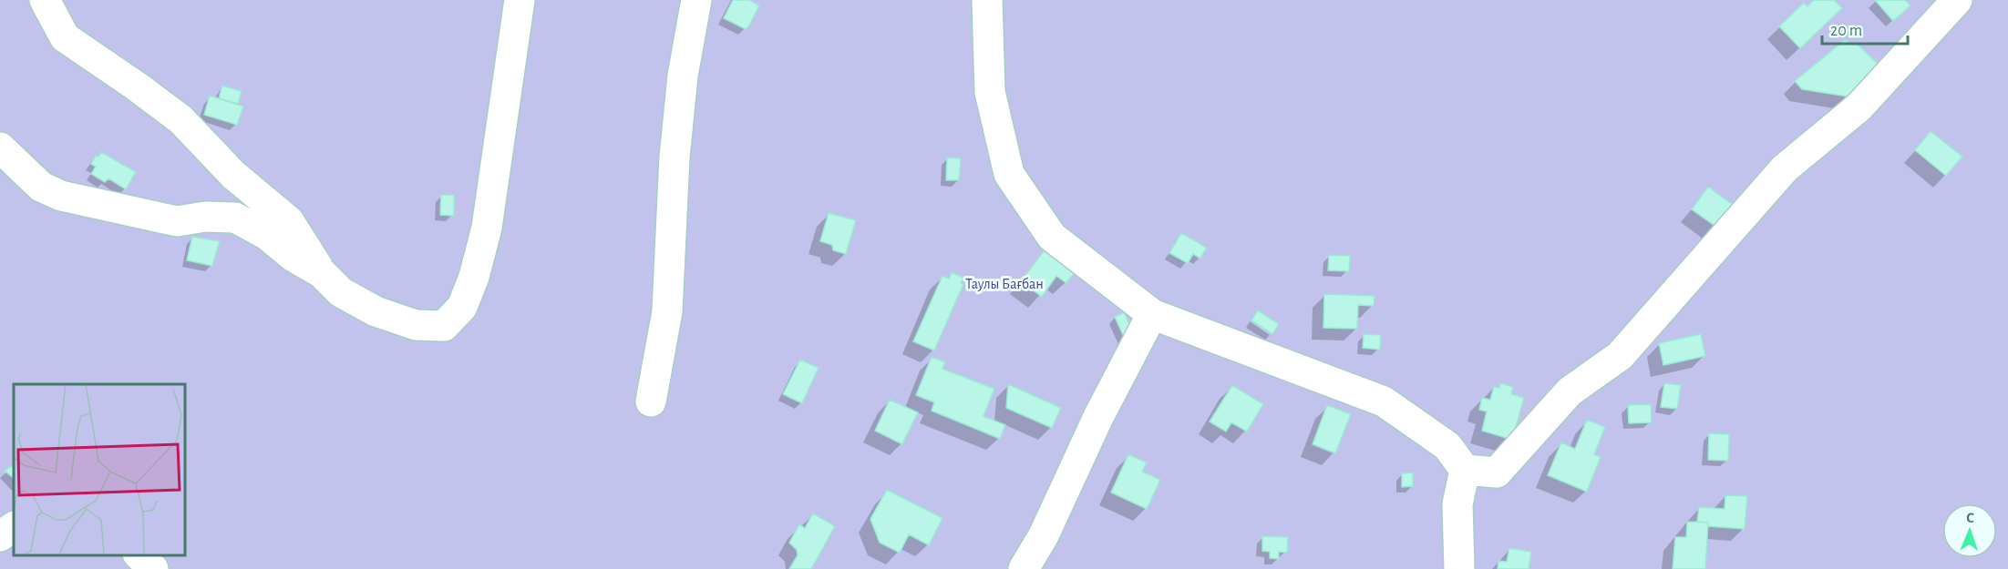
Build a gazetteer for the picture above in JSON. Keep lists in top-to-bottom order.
{
  "parks": ["Таулы Бағбан"],
  "scale_bar": "20 m",
  "north": "top"
}
